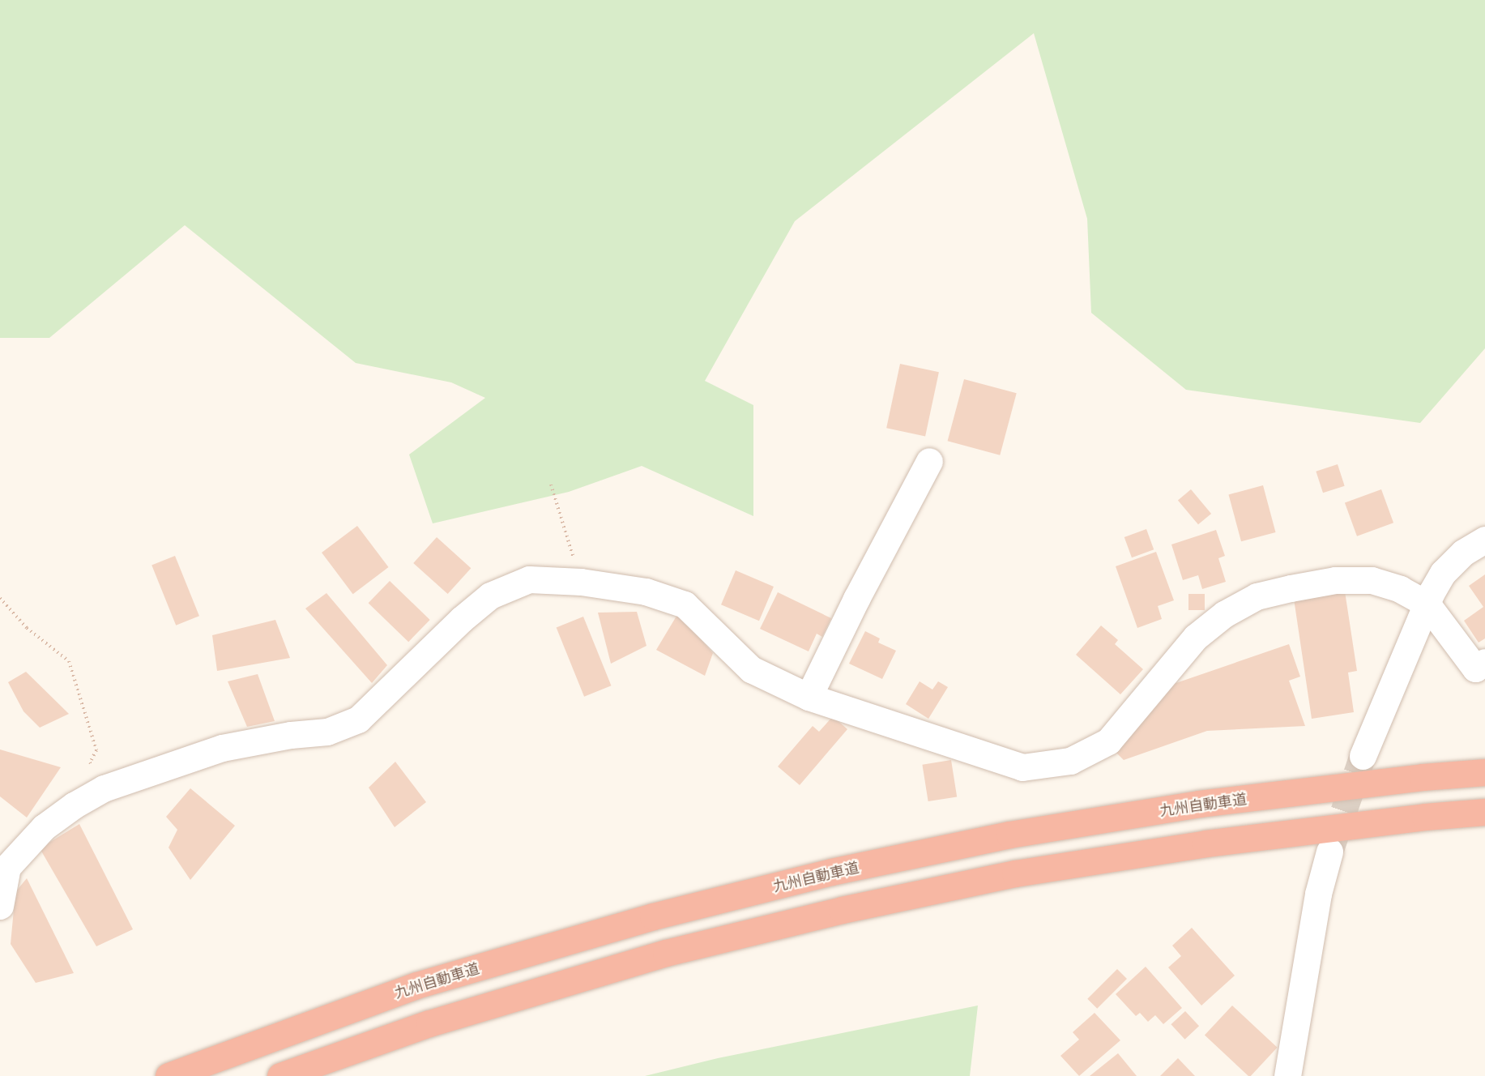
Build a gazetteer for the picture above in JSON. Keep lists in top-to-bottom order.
{
  "streets": {
    "highway": ["九州自動車道"]
  }
}
